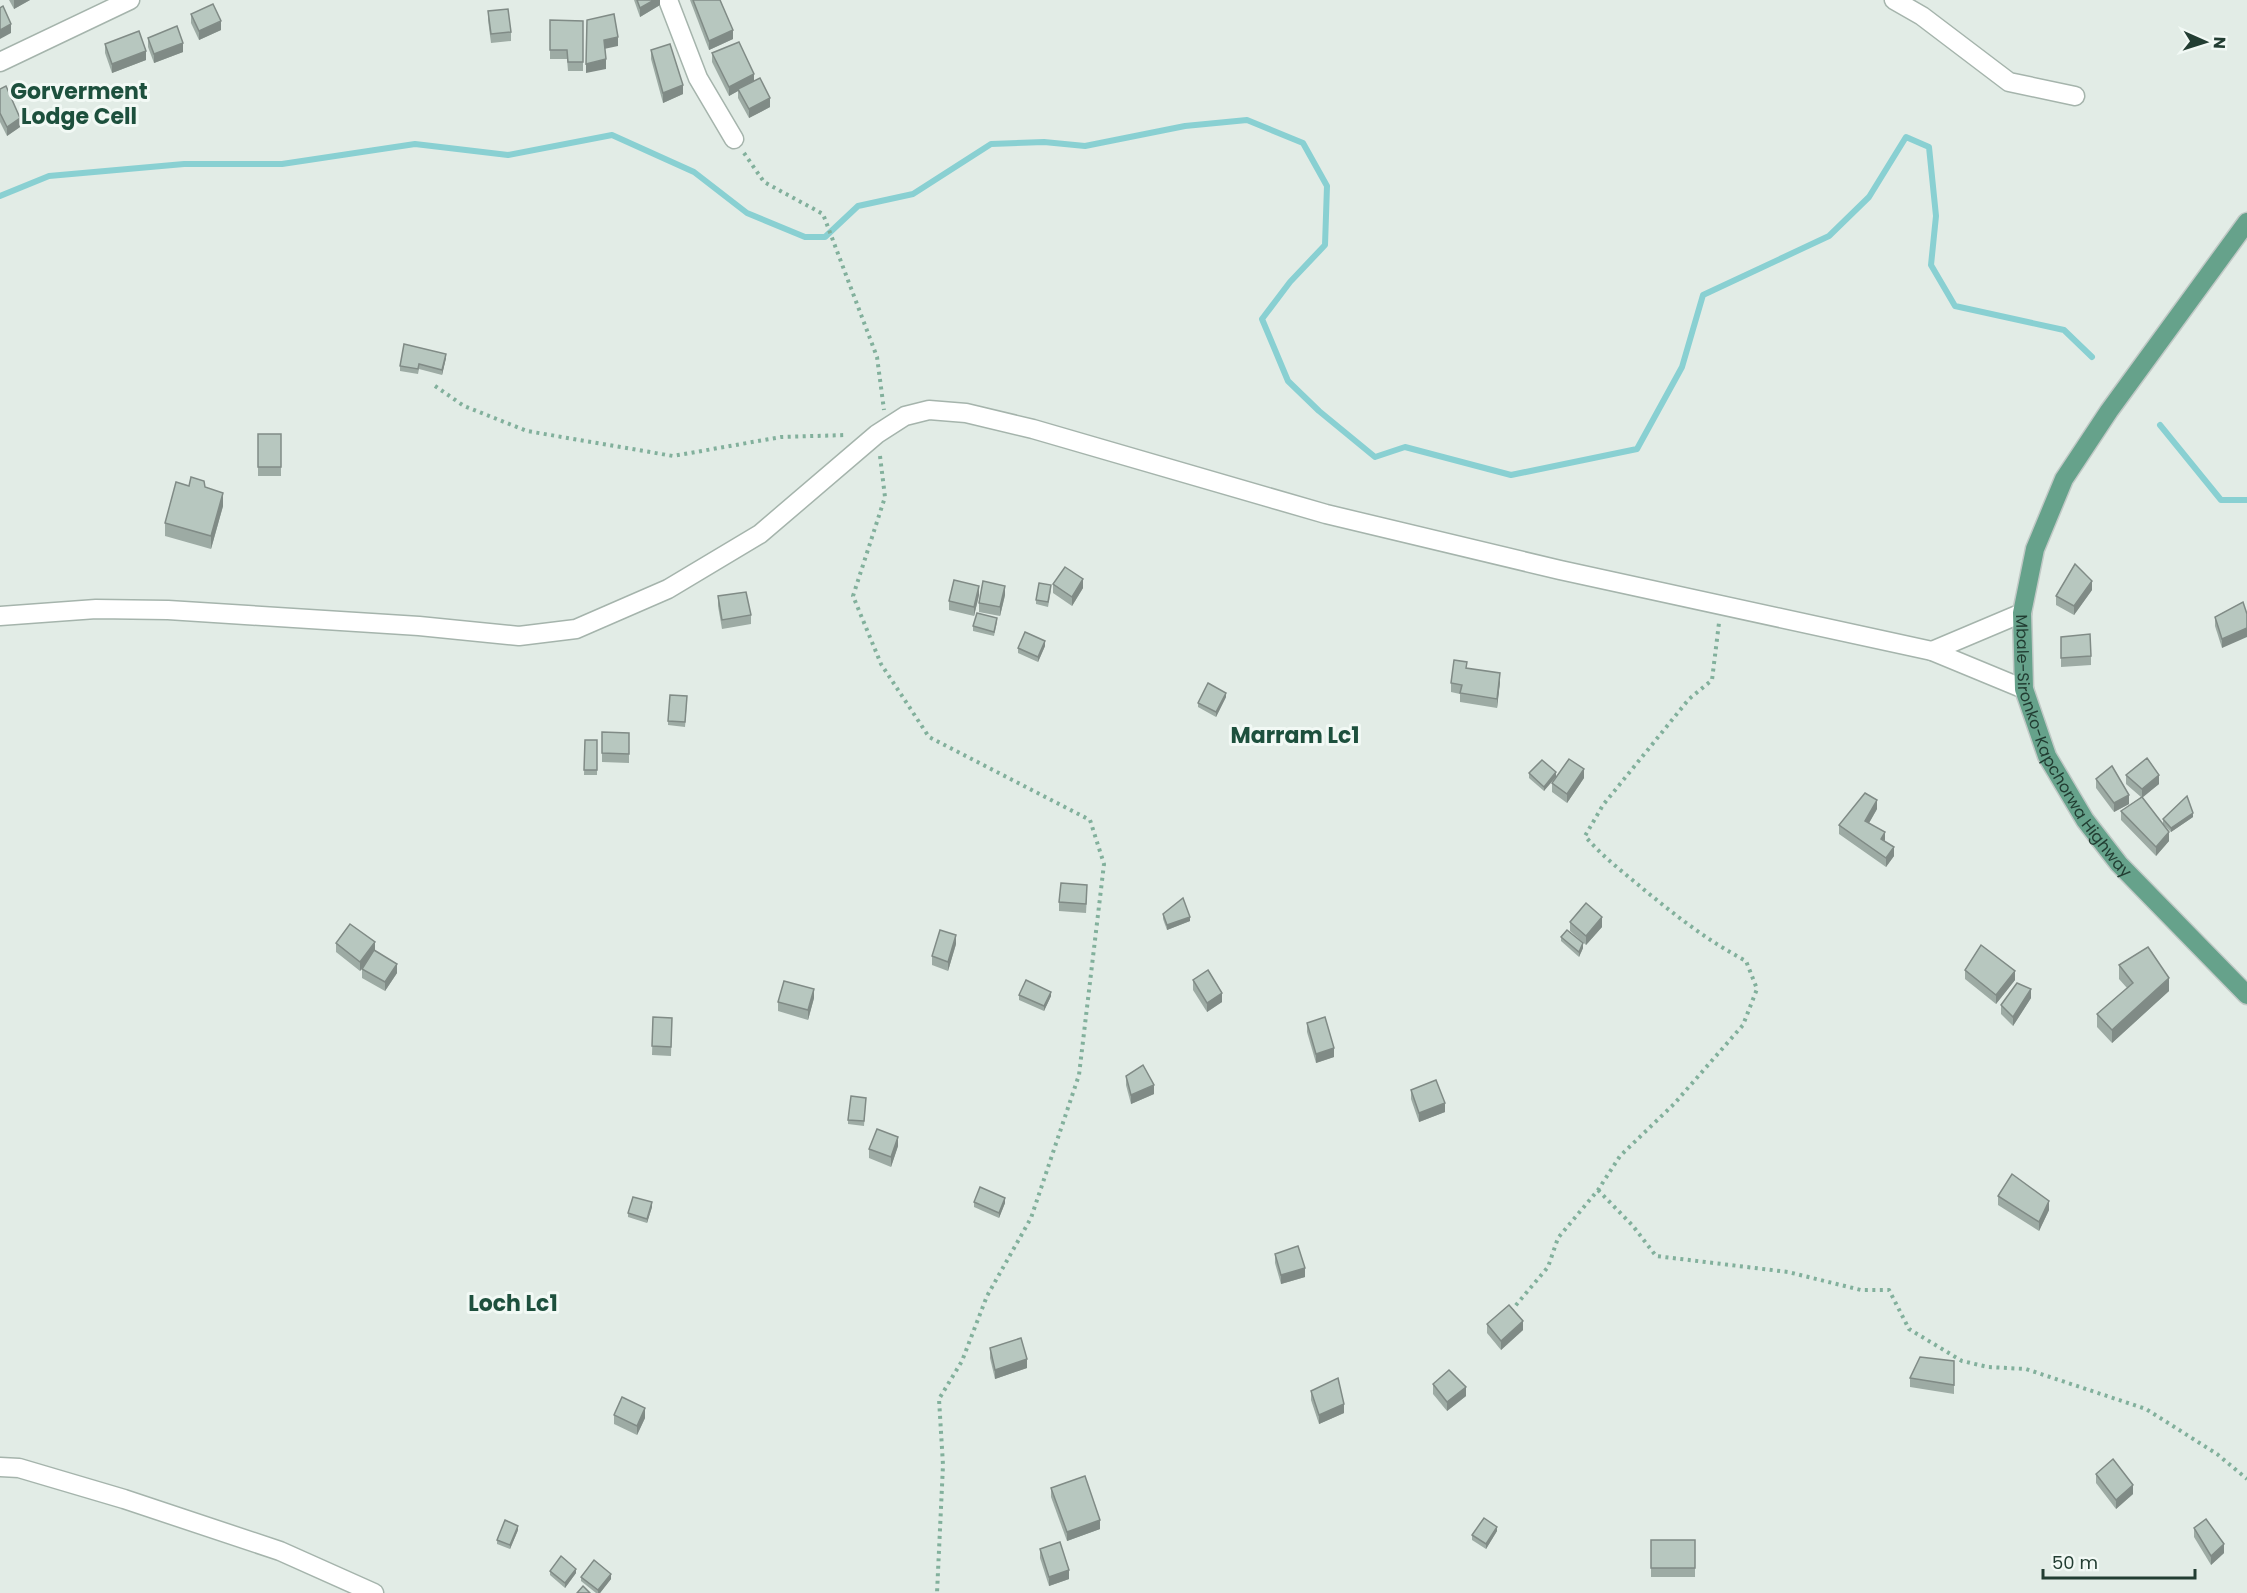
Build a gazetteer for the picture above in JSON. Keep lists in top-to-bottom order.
{
  "streets": {
    "main road": ["Mbale-Sironko-Kapchorwa Highway"]
  },
  "districts": ["Gorverment Lodge Cell", "Marram Lc1", "Loch Lc1"],
  "scale_bar": "50 m",
  "north": "right"
}
